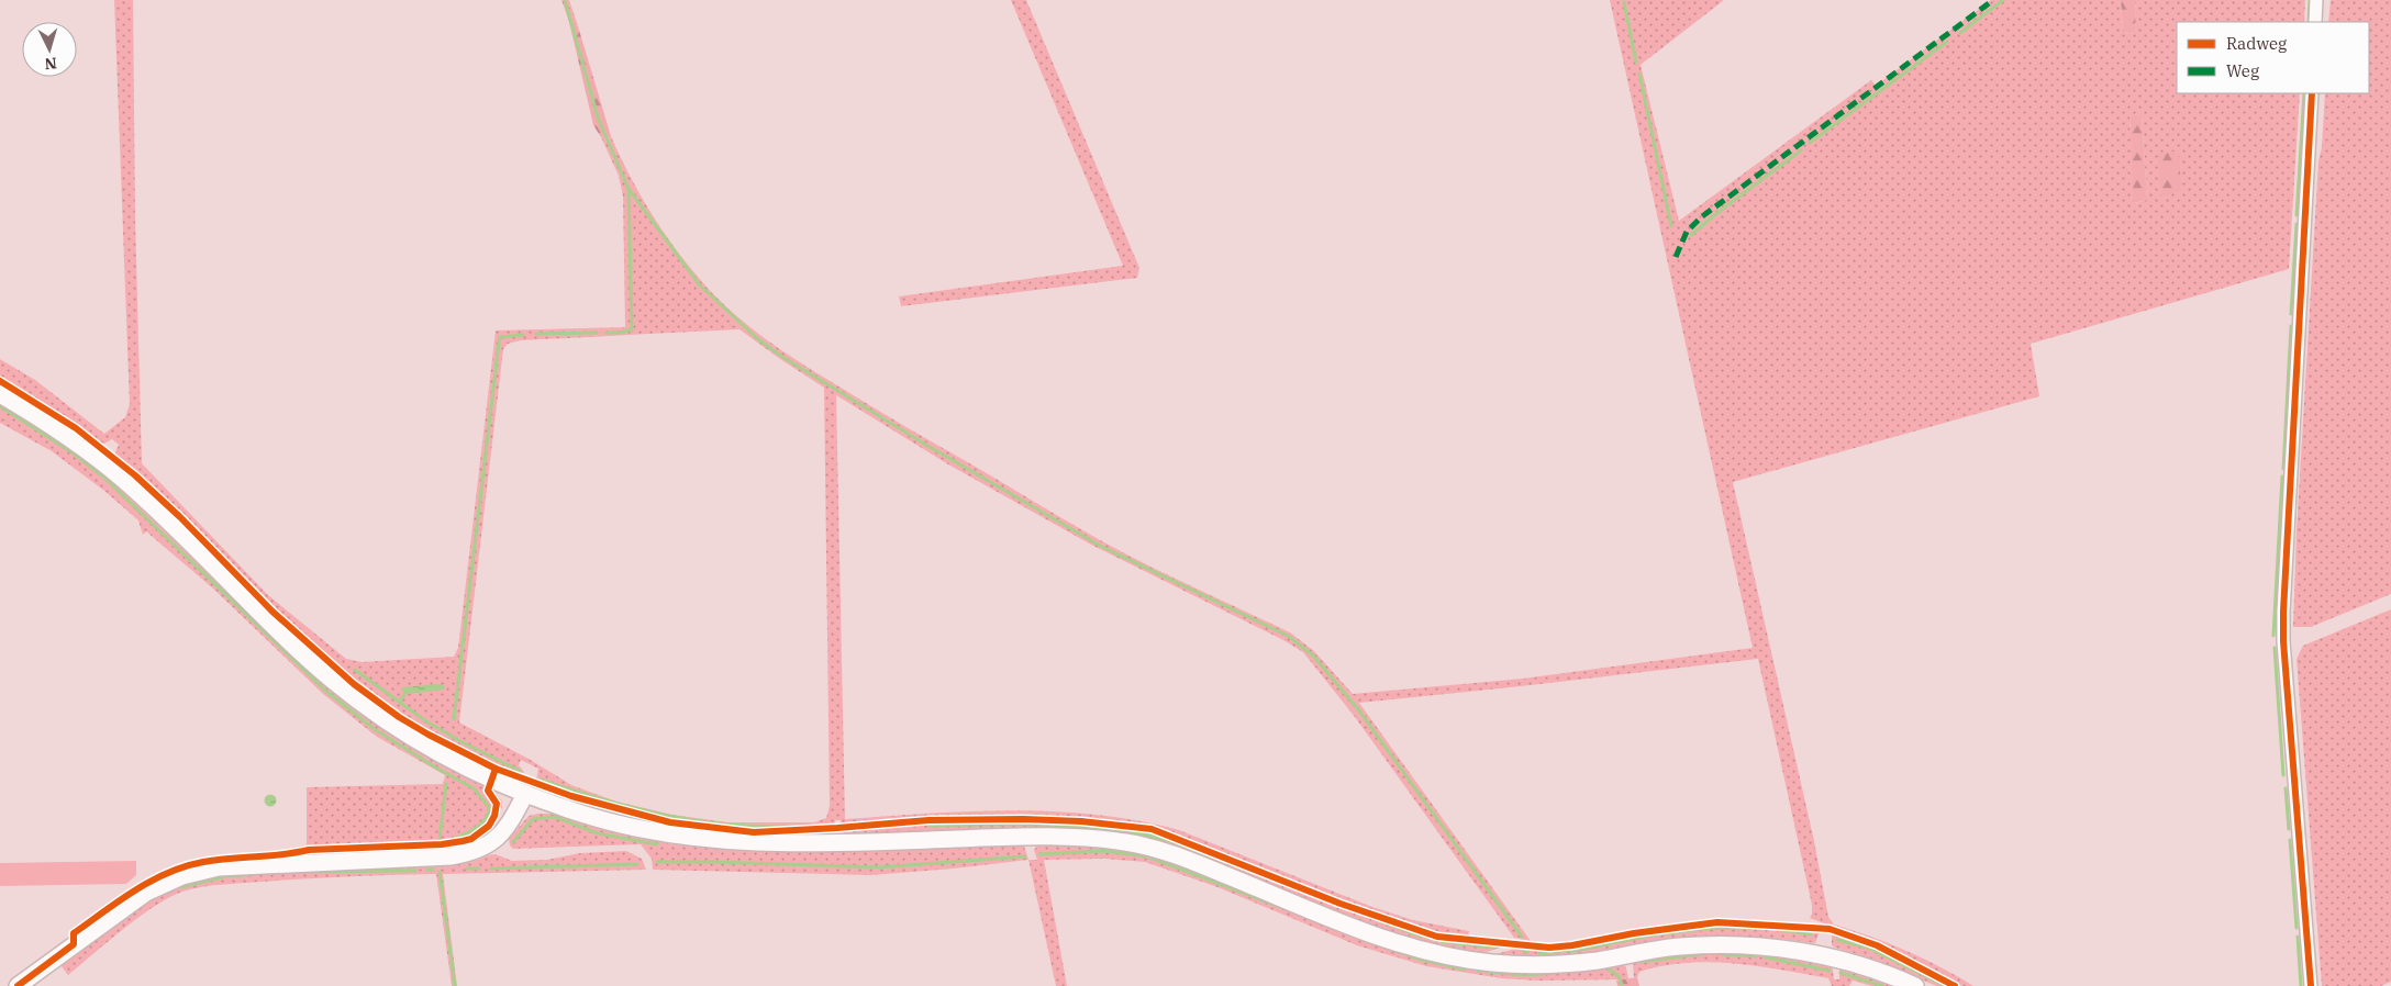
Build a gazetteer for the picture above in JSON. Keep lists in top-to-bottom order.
{
  "legend": ["Radweg", "Weg"],
  "north": "bottom"
}
